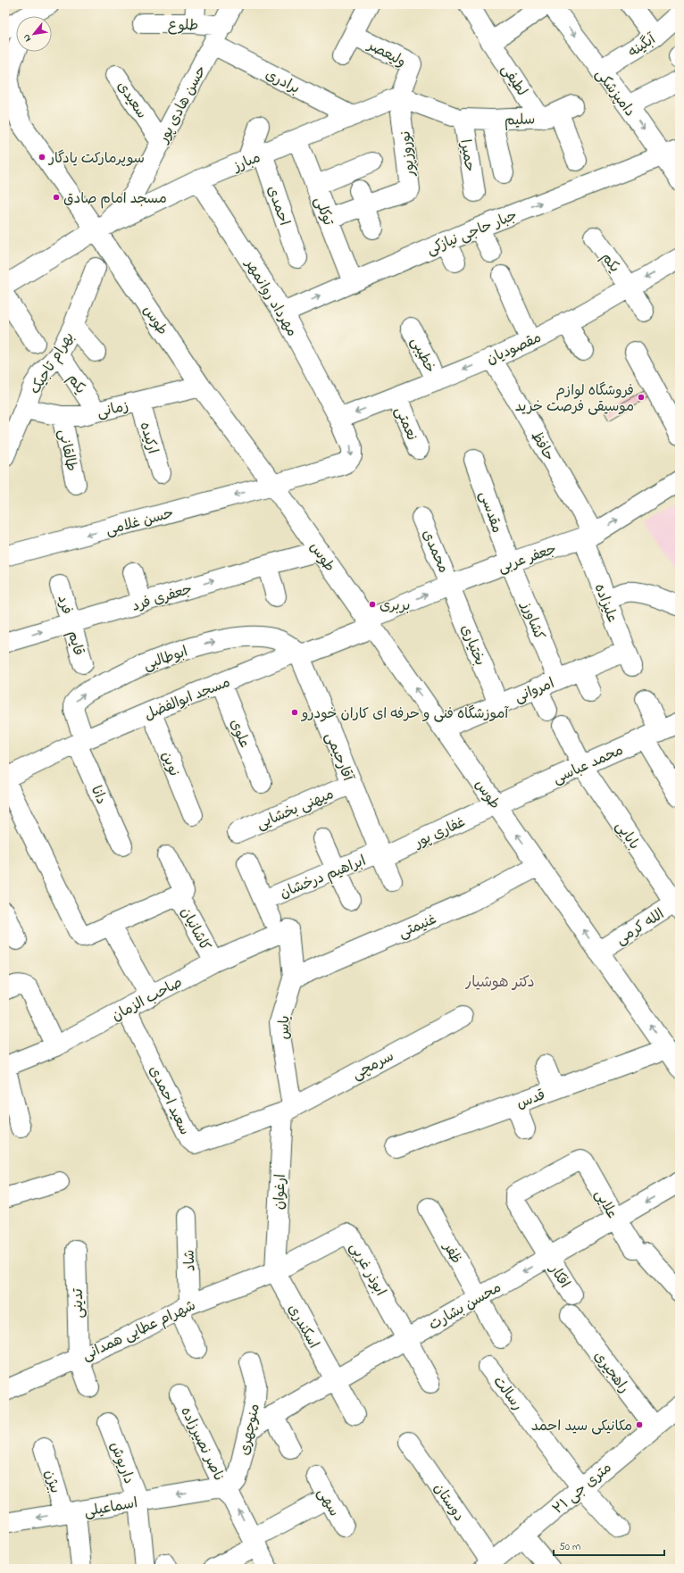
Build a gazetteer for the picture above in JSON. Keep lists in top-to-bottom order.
{
  "streets": {
    "street": [
      "طلوع",
      "آبگینه",
      "ولیعصر",
      "لطیفی",
      "برادری",
      "دامپزشکی",
      "سعیدی",
      "حسن هادی پور",
      "سلیم",
      "نوروزپور",
      "حمیرا",
      "مبارز",
      "احمدی",
      "توکلی",
      "جبار حاجی نیازکی",
      "یکم",
      "مهرداد روانمهر",
      "طوس",
      "مقصودیان",
      "خطیبی",
      "بهرام تاجیک",
      "زمانی",
      "نعمتی",
      "ارکیده",
      "حافظ",
      "طالقانی",
      "مقدسی",
      "حسن غلامی",
      "محمدی",
      "جعفر عربی",
      "جعفری فرد",
      "علیزاده",
      "فرد",
      "کشاورز",
      "قايم",
      "بختیاری",
      "ابوطالبی",
      "امروانی",
      "مسجد ابوالفضل",
      "علوی",
      "آقارحیمی",
      "نوین",
      "محمد عباسی",
      "دانا",
      "میهنی بخشایی",
      "غفاری پور",
      "بابایی",
      "ابراهیم درخشان",
      "غنیمتی",
      "الله کرمی",
      "کاشانیان",
      "صاحب الزمان",
      "یاس",
      "سرمچی",
      "قدس",
      "سعید احمدی",
      "ارغوان",
      "علایی",
      "ظفر",
      "شاد",
      "ابوذر غربی",
      "افکار",
      "تدینی",
      "محسن بشارت",
      "اسکندری",
      "شهرام عطایی همدانی",
      "راهجيری",
      "رسالت",
      "منوچهری",
      "ناصر نصیرزاده",
      "داریوش",
      "بیژن",
      "۲۱ متری جی",
      "سهی",
      "دوستان",
      "اسماعیلی"
    ]
  },
  "crossings": [
    ["طلوع", "حسن هادی پور"],
    ["آبگینه", "دامپزشکی"],
    ["ولیعصر", "سلیم"],
    ["ولیعصر", "نوروزپور"],
    ["ولیعصر", "مبارز"],
    ["لطیفی", "سلیم"],
    ["برادری", "حسن هادی پور"],
    ["برادری", "مبارز"],
    ["دامپزشکی", "جبار حاجی نیازکی"],
    ["سعیدی", "حسن هادی پور"],
    ["حسن هادی پور", "مبارز"],
    ["حسن هادی پور", "طوس"],
    ["سلیم", "نوروزپور"],
    ["سلیم", "حمیرا"],
    ["سلیم", "مبارز"],
    ["نوروزپور", "مبارز"],
    ["نوروزپور", "توکلی"],
    ["مبارز", "احمدی"],
    ["مبارز", "توکلی"],
    ["مبارز", "مهرداد روانمهر"],
    ["مبارز", "طوس"],
    ["توکلی", "جبار حاجی نیازکی"],
    ["جبار حاجی نیازکی", "مهرداد روانمهر"],
    ["یکم", "مقصودیان"],
    ["یکم", "بهرام تاجیک"],
    ["یکم", "زمانی"],
    ["مهرداد روانمهر", "طوس"],
    ["مهرداد روانمهر", "مقصودیان"],
    ["مهرداد روانمهر", "حسن غلامی"],
    ["طوس", "زمانی"],
    ["طوس", "حسن غلامی"],
    ["طوس", "جعفر عربی"],
    ["طوس", "جعفری فرد"],
    ["طوس", "امروانی"],
    ["طوس", "مسجد ابوالفضل"],
    ["طوس", "محمد عباسی"],
    ["طوس", "غفاری پور"],
    ["طوس", "غنیمتی"],
    ["طوس", "الله کرمی"],
    ["طوس", "قدس"],
    ["مقصودیان", "خطیبی"],
    ["مقصودیان", "نعمتی"],
    ["مقصودیان", "حافظ"],
    ["بهرام تاجیک", "زمانی"],
    ["زمانی", "ارکیده"],
    ["زمانی", "طالقانی"],
    ["حافظ", "جعفر عربی"],
    ["حافظ", "علیزاده"],
    ["مقدسی", "جعفر عربی"],
    ["مقدسی", "کشاورز"],
    ["محمدی", "جعفر عربی"],
    ["محمدی", "بختیاری"],
    ["جعفر عربی", "علیزاده"],
    ["جعفر عربی", "کشاورز"],
    ["جعفر عربی", "بختیاری"],
    ["جعفر عربی", "مسجد ابوالفضل"],
    ["جعفری فرد", "فرد"],
    ["جعفری فرد", "قايم"],
    ["علیزاده", "امروانی"],
    ["فرد", "قايم"],
    ["کشاورز", "امروانی"],
    ["بختیاری", "امروانی"],
    ["ابوطالبی", "مسجد ابوالفضل"],
    ["ابوطالبی", "آقارحیمی"],
    ["ابوطالبی", "دانا"],
    ["مسجد ابوالفضل", "علوی"],
    ["مسجد ابوالفضل", "آقارحیمی"],
    ["مسجد ابوالفضل", "نوین"],
    ["مسجد ابوالفضل", "دانا"],
    ["آقارحیمی", "میهنی بخشایی"],
    ["آقارحیمی", "غفاری پور"],
    ["آقارحیمی", "ابراهیم درخشان"],
    ["محمد عباسی", "غفاری پور"],
    ["محمد عباسی", "بابایی"],
    ["غفاری پور", "ابراهیم درخشان"],
    ["بابایی", "الله کرمی"],
    ["غنیمتی", "یاس"],
    ["کاشانیان", "صاحب الزمان"],
    ["صاحب الزمان", "یاس"],
    ["صاحب الزمان", "سعید احمدی"],
    ["یاس", "سرمچی"],
    ["یاس", "سعید احمدی"],
    ["یاس", "ارغوان"],
    ["سرمچی", "سعید احمدی"],
    ["سرمچی", "ارغوان"],
    ["سعید احمدی", "ارغوان"],
    ["ارغوان", "ابوذر غربی"],
    ["ارغوان", "اسکندری"],
    ["ارغوان", "شهرام عطایی همدانی"],
    ["علایی", "افکار"],
    ["علایی", "محسن بشارت"],
    ["ظفر", "محسن بشارت"],
    ["شاد", "شهرام عطایی همدانی"],
    ["ابوذر غربی", "محسن بشارت"],
    ["ابوذر غربی", "اسکندری"],
    ["ابوذر غربی", "شهرام عطایی همدانی"],
    ["افکار", "محسن بشارت"],
    ["تدینی", "شهرام عطایی همدانی"],
    ["محسن بشارت", "اسکندری"],
    ["محسن بشارت", "منوچهری"],
    ["اسکندری", "شهرام عطایی همدانی"],
    ["راهجيری", "۲۱ متری جی"],
    ["رسالت", "۲۱ متری جی"],
    ["منوچهری", "ناصر نصیرزاده"],
    ["منوچهری", "اسماعیلی"],
    ["ناصر نصیرزاده", "اسماعیلی"],
    ["داریوش", "اسماعیلی"],
    ["بیژن", "اسماعیلی"],
    ["۲۱ متری جی", "دوستان"]
  ],
  "one_way": [
    "دامپزشکی",
    "جبار حاجی نیازکی",
    "مقصودیان",
    "حسن غلامی",
    "جعفر عربی",
    "جعفری فرد",
    "ابوطالبی",
    "اسماعیلی"
  ],
  "districts": ["دکتر هوشیار"],
  "places": [
    "سوپرمارکت یادگار",
    "مسجد امام صادق",
    "فروشگاه لوازم موسیقی فرصت خرید",
    "بربری",
    "آموزشگاه فنی و حرفه ای کاران خودرو",
    "مکانیکی سید احمد"
  ],
  "scale_bar": "50 m",
  "north": "bottom left"
}
